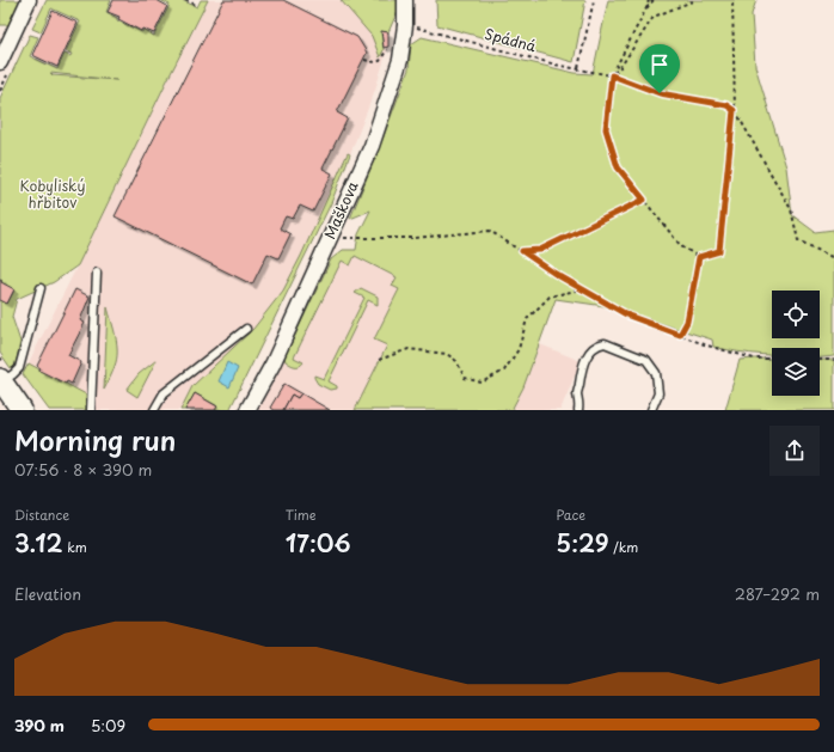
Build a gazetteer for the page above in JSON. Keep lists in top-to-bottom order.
{
  "streets": {
    "street": ["Maškova"],
    "path": ["Spádná"]
  },
  "crossings": [
    ["Spádná", "Maškova"]
  ],
  "parks": ["Kobyliský hřbitov"],
  "page": {
    "heading": ["Morning run", "07:56 · 8 × 390 m"],
    "stats": [
      ["Distance", "3.12 km"],
      ["Time", "17:06"],
      ["Pace", "5:29 /km"]
    ],
    "chart": ["Elevation", "287–292 m"],
    "list": [
      {
        "name": "390 m",
        "note": "5:09"
      }
    ]
  }
}
